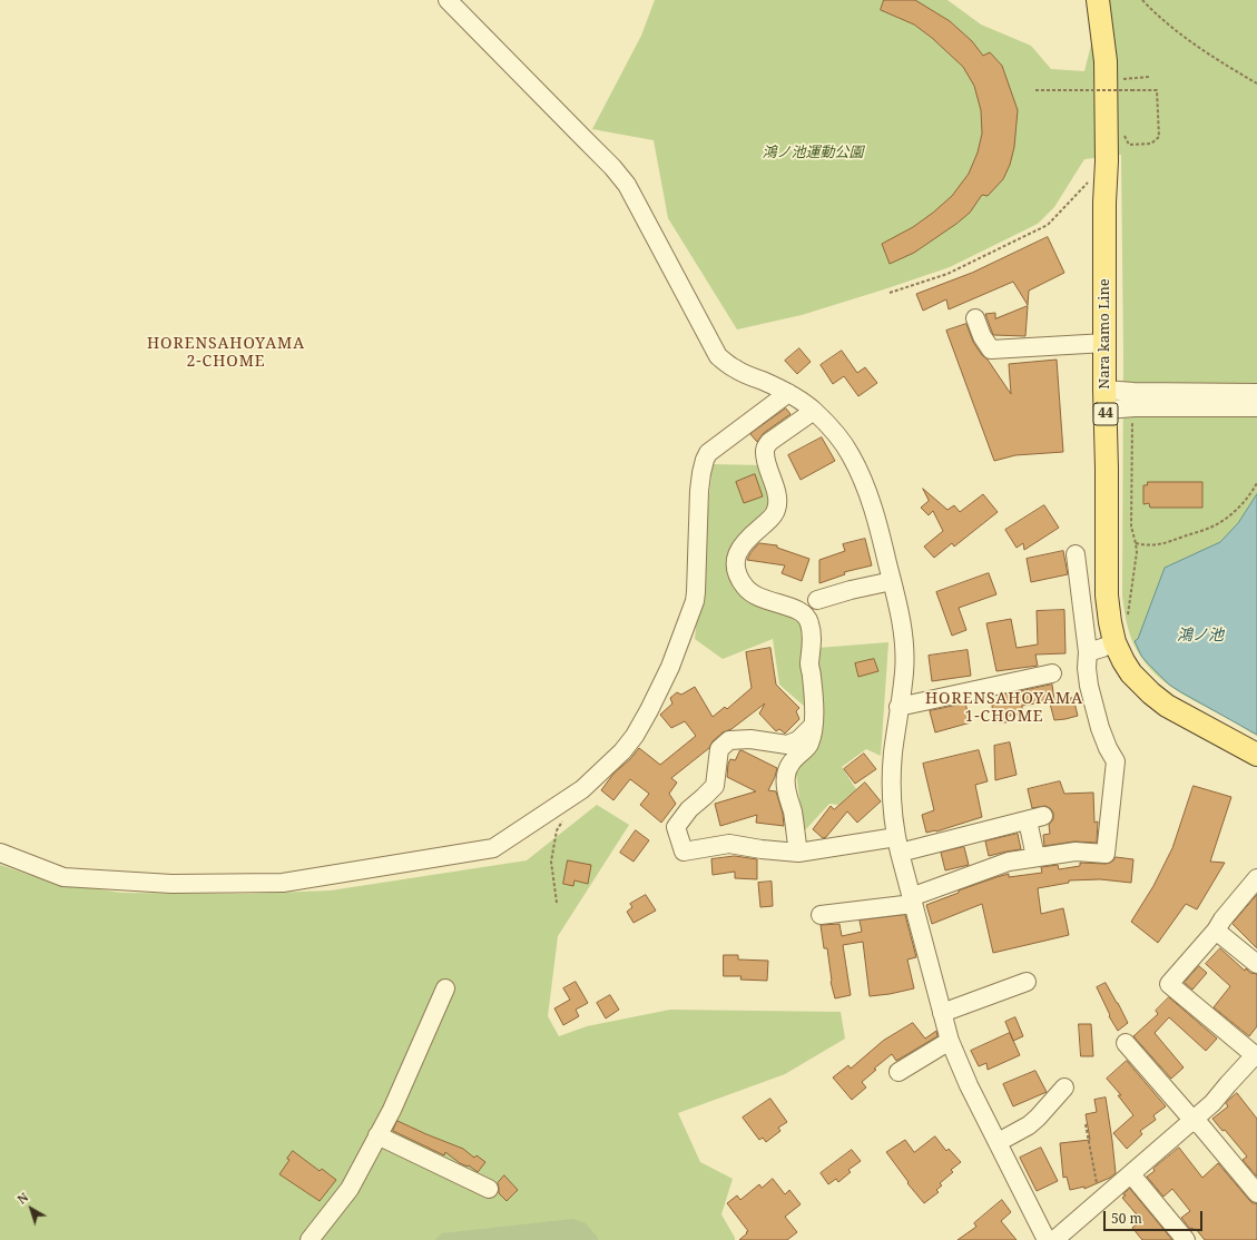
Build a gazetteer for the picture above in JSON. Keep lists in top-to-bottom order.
{
  "streets": {
    "main road": ["Nara kamo Line", "44"]
  },
  "districts": ["HORENSAHOYAMA 2-CHOME", "HORENSAHOYAMA 1-CHOME"],
  "water": ["鴻ノ池"],
  "parks": ["鴻ノ池運動公園"],
  "scale_bar": "50 m",
  "north": "top left"
}
